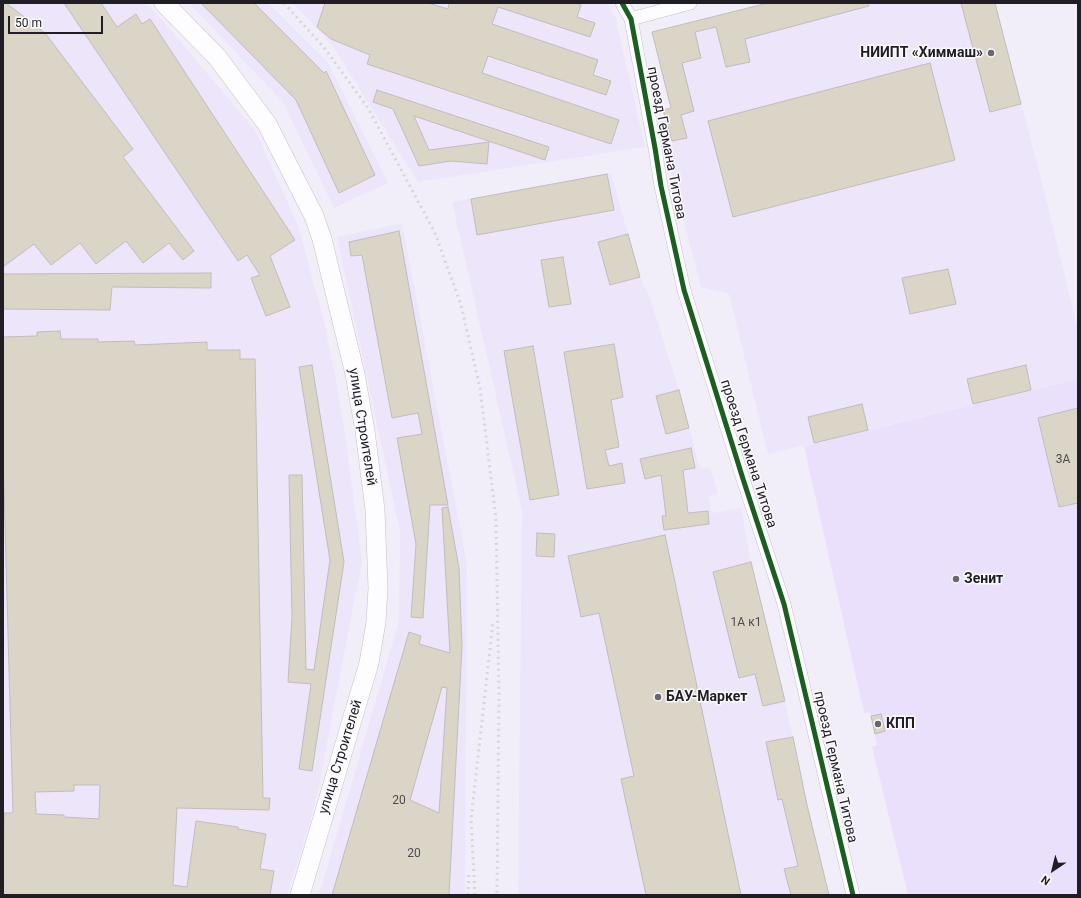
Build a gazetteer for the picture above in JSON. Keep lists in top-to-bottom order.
{
  "streets": {
    "main road": ["улица Строителей"],
    "street": ["проезд Германа Титова"]
  },
  "places": [
    "НИИПТ «Химмаш»",
    "Зенит",
    "БАУ-Маркет",
    "КПП"
  ],
  "house_numbers": [
    "3А",
    "1А к1",
    "20",
    "20"
  ],
  "scale_bar": "50 m",
  "north": "bottom left"
}
